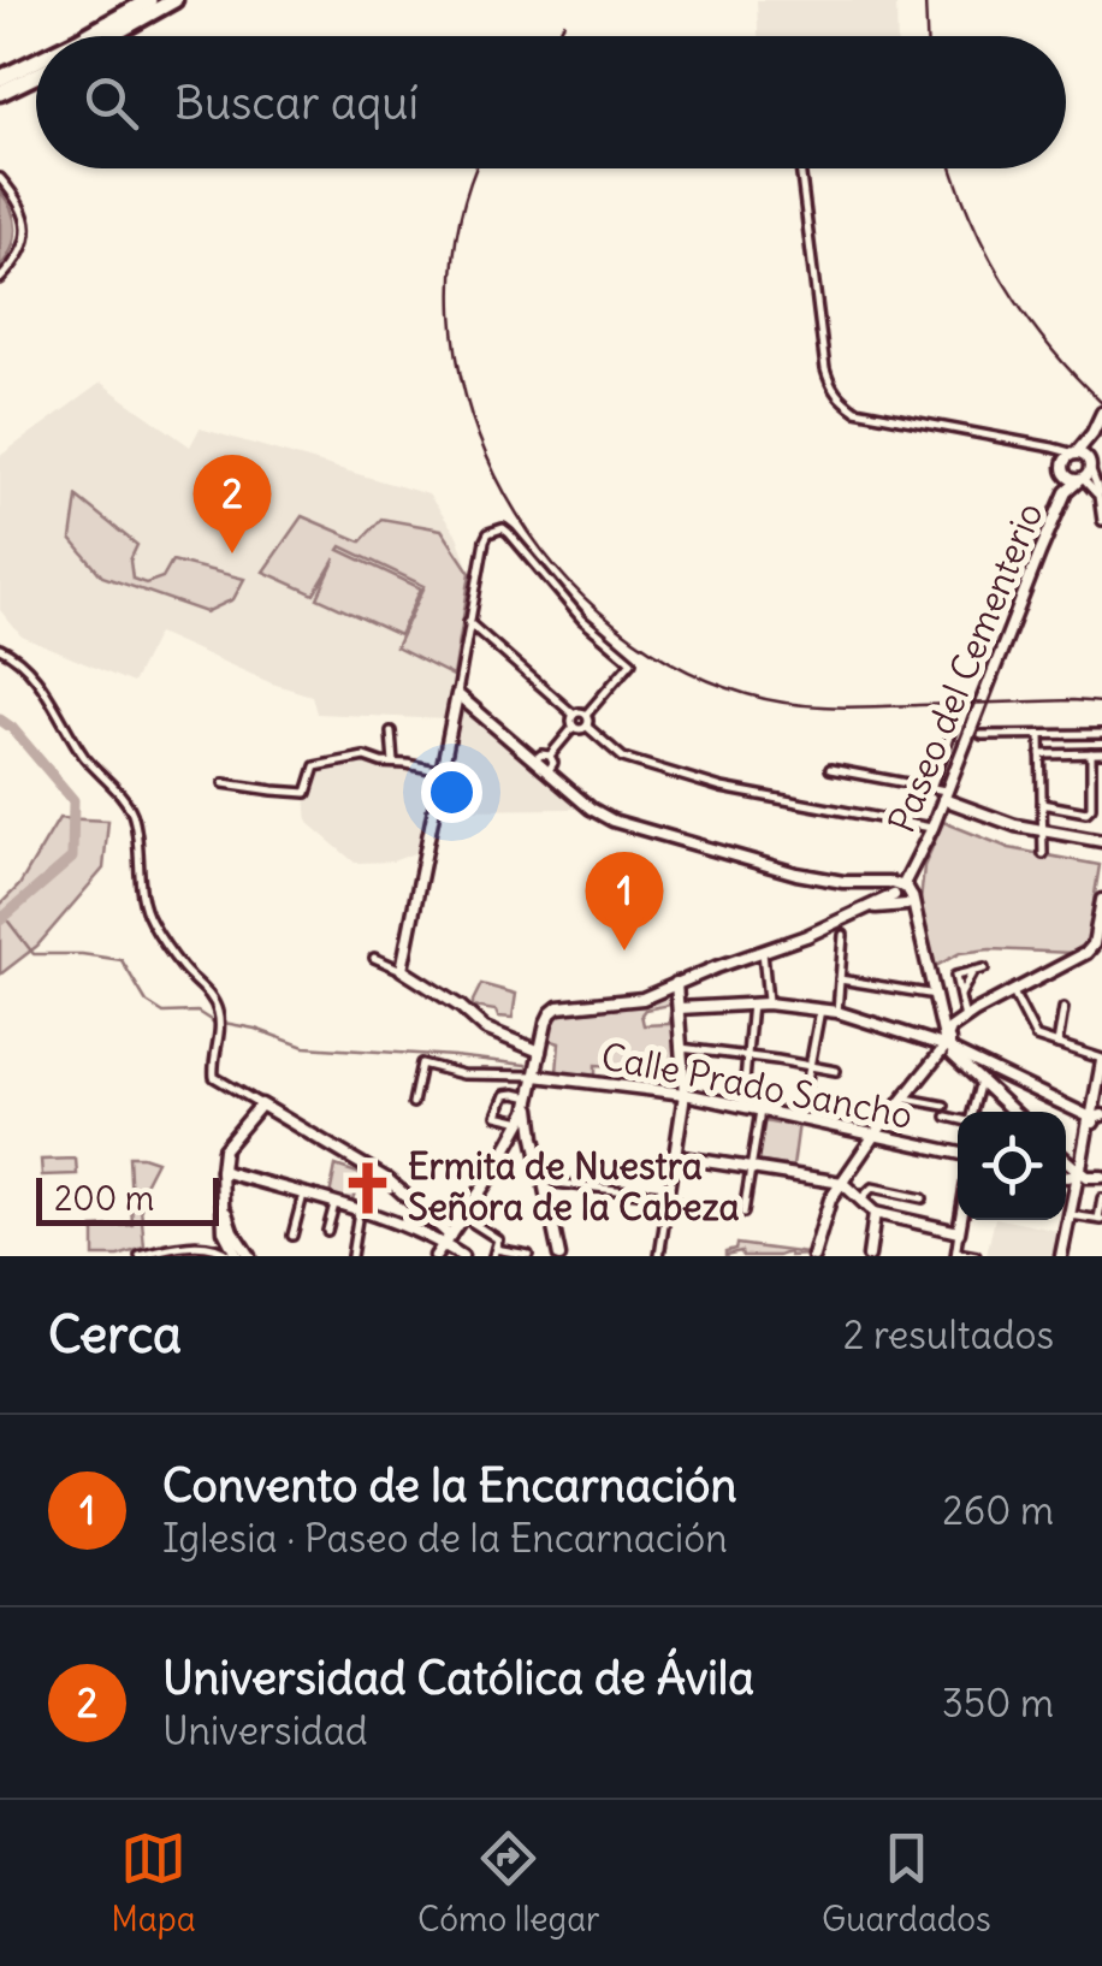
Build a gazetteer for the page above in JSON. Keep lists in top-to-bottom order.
{
  "streets": {
    "street": ["Paseo del Cementerio", "Calle Prado Sancho"]
  },
  "places": {
    "church": ["Ermita de Nuestra Señora de la Cabeza"]
  },
  "scale_bar": "200 m",
  "page": {
    "search": "Buscar aquí",
    "pins": ["2", "1"],
    "scale": "200 m",
    "heading": ["Cerca", "2 resultados"],
    "list": [
      {
        "mark": "1",
        "name": "Convento de la Encarnación",
        "note": "Iglesia · Paseo de la Encarnación",
        "value": "260 m"
      },
      {
        "mark": "2",
        "name": "Universidad Católica de Ávila",
        "note": "Universidad",
        "value": "350 m"
      }
    ],
    "nav": ["Mapa", "Cómo llegar", "Guardados"]
  }
}
